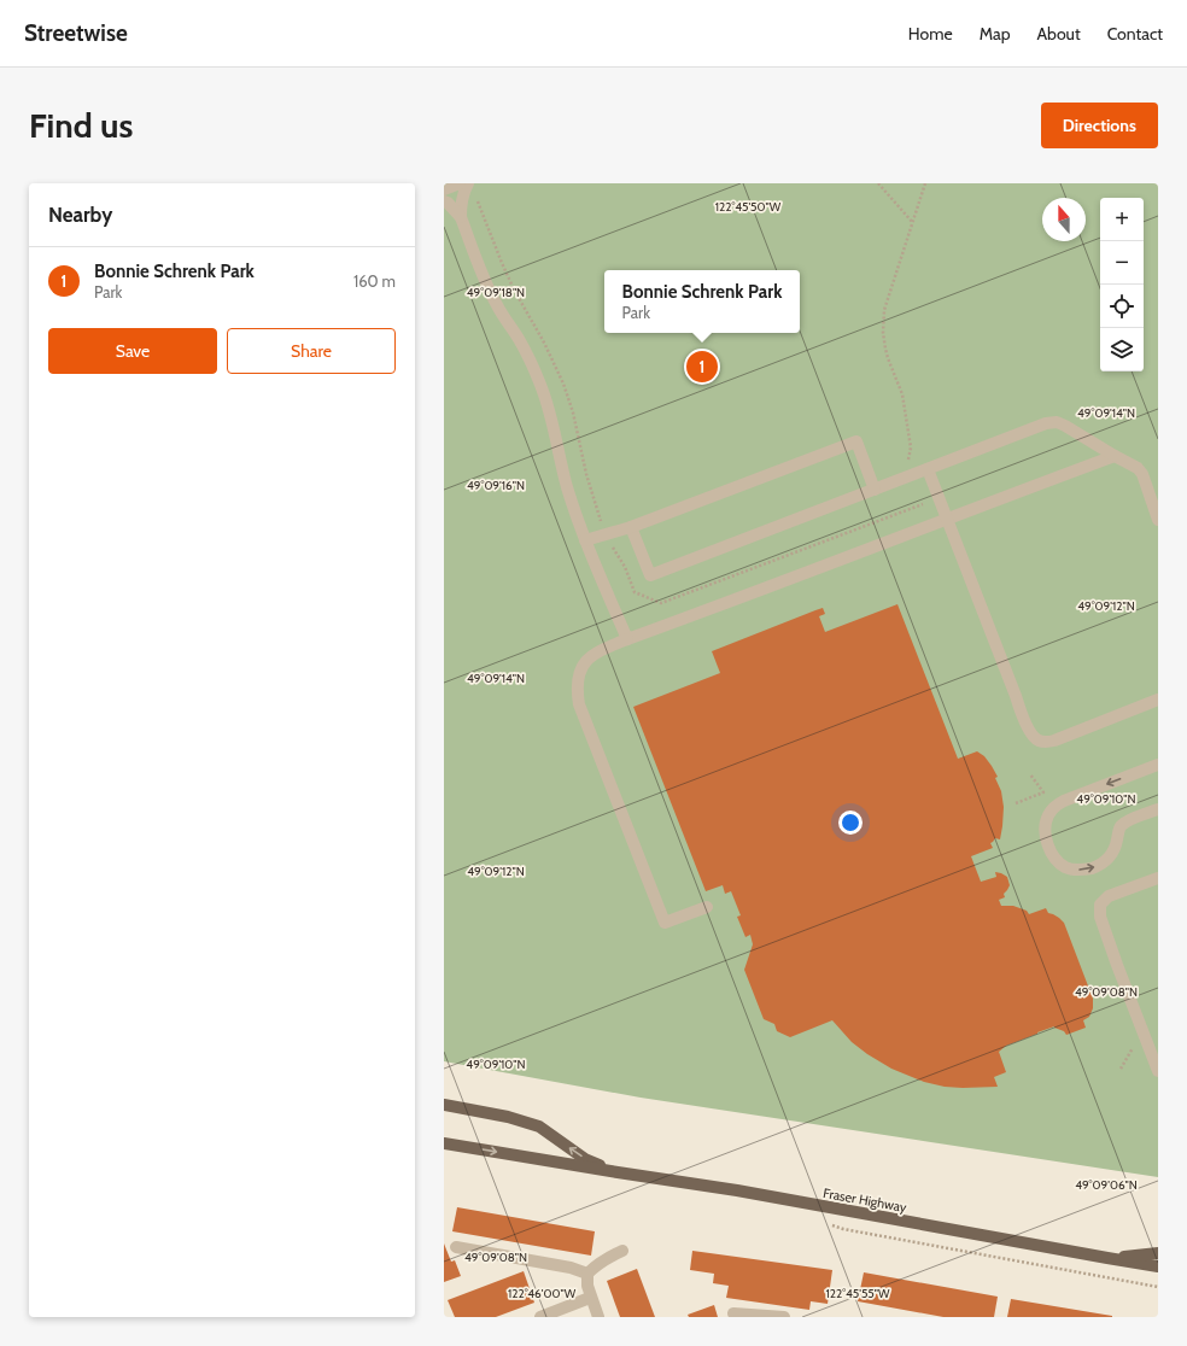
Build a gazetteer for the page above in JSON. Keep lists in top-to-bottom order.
{
  "streets": {
    "main road": ["Fraser Highway"]
  },
  "north": "top",
  "page": {
    "header": "Streetwise",
    "nav": [
      "Home",
      "Map",
      "About",
      "Contact"
    ],
    "buttons": [
      "Directions",
      ["Save", "Share"]
    ],
    "title": "Find us",
    "heading": "Nearby",
    "map_buttons": ["+", "−"],
    "list": [
      {
        "mark": "1",
        "name": "Bonnie Schrenk Park",
        "note": "Park",
        "value": "160 m"
      }
    ],
    "popup": ["Bonnie Schrenk Park", "Park"],
    "pins": "1"
  },
  "coordinates": [
    "122°45'50\"W",
    "49°09'18\"N",
    "49°09'14\"N",
    "49°09'16\"N",
    "49°09'12\"N",
    "49°09'10\"N",
    "49°09'08\"N",
    "49°09'06\"N",
    "122°46'00\"W",
    "122°45'55\"W"
  ]
}
